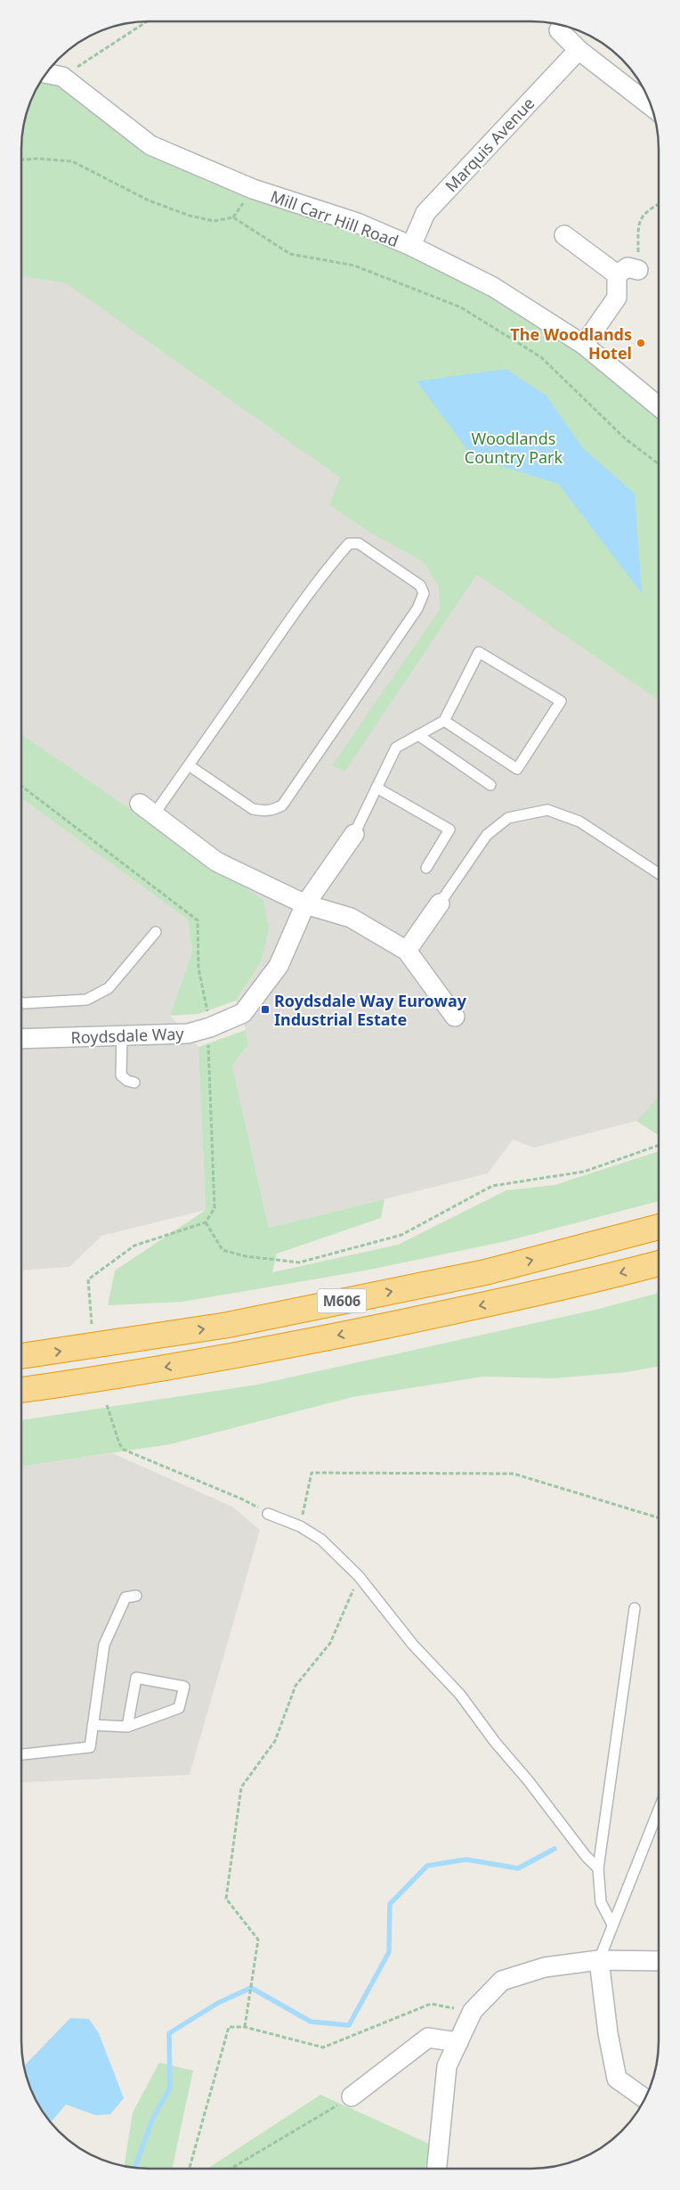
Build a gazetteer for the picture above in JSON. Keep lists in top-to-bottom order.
{
  "streets": {
    "highway": ["M606"],
    "street": ["Marquis Avenue", "Mill Carr Hill Road", "Roydsdale Way"]
  },
  "crossings": [
    ["Marquis Avenue", "Mill Carr Hill Road"]
  ],
  "parks": ["Woodlands Country Park"],
  "places": {
    "other": ["The Woodlands Hotel"],
    "transit": ["Roydsdale Way Euroway Industrial Estate"]
  }
}
